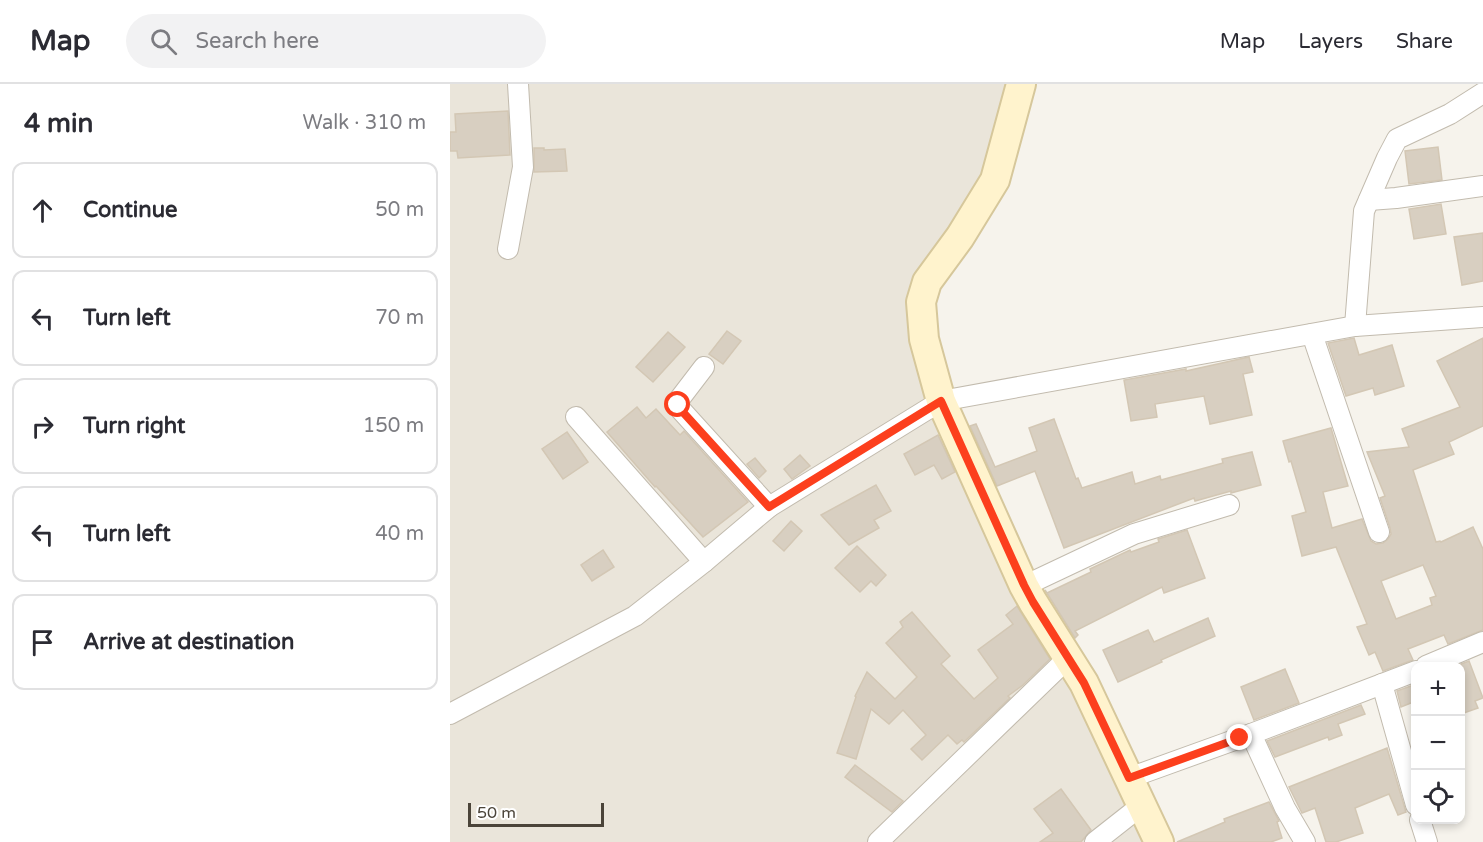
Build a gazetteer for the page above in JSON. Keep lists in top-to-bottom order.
{
  "scale_bar": "50 m",
  "page": {
    "header": "Map",
    "search": "Search here",
    "nav": ["Map", "Layers", "Share"],
    "heading": ["4 min", "Walk · 310 m"],
    "list": [
      ["Continue", "50 m"],
      ["Turn left", "70 m"],
      ["Turn right", "150 m"],
      ["Turn left", "40 m"],
      "Arrive at destination"
    ],
    "map_buttons": ["+", "−"],
    "scale": "50 m"
  }
}
